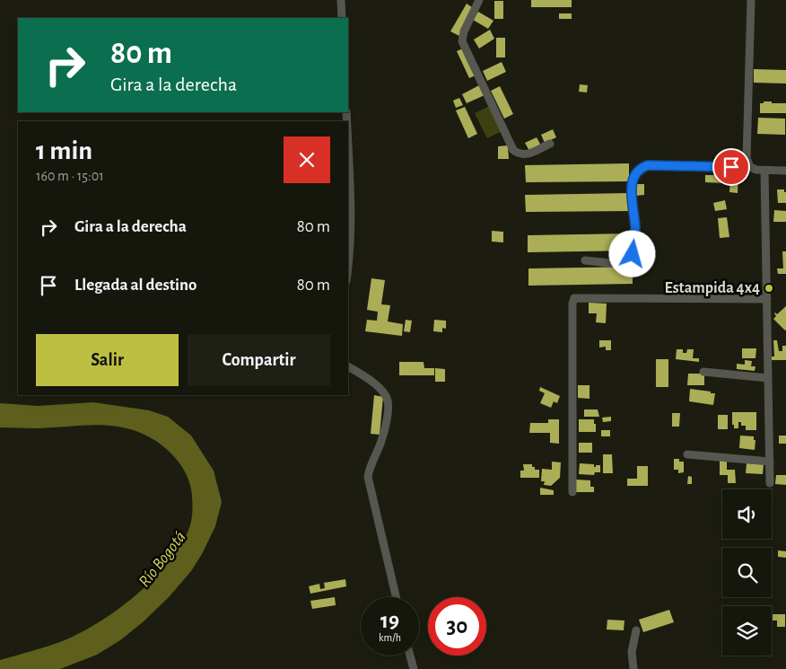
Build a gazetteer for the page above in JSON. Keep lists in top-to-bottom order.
{
  "water": ["Río Bogotá"],
  "places": ["Estampida 4x4"],
  "page": {
    "turn": ["80 m", "Gira a la derecha"],
    "heading": ["1 min", "160 m · 15:01"],
    "list": [
      {
        "name": "Gira a la derecha",
        "value": "80 m"
      },
      {
        "name": "Llegada al destino",
        "value": "80 m"
      }
    ],
    "buttons": ["Salir", "Compartir"],
    "speed": "19 km/h",
    "limit": "30"
  }
}
